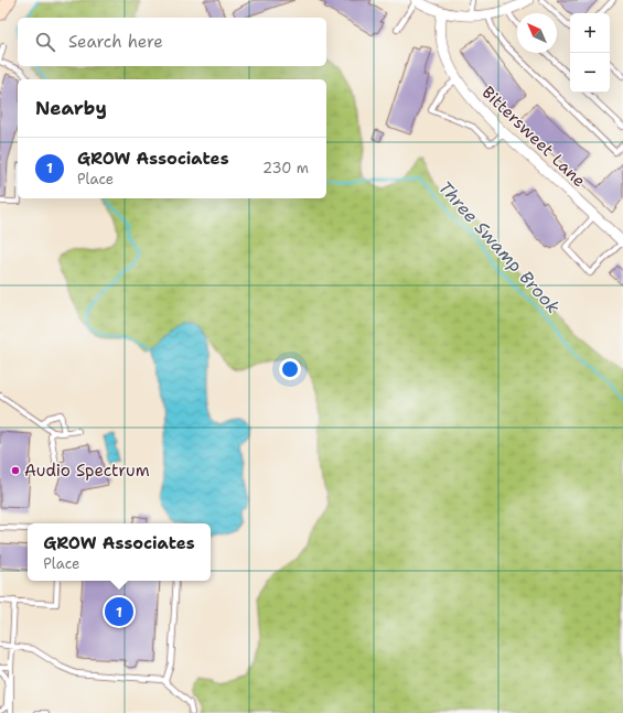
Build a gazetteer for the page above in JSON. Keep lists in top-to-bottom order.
{
  "streets": {
    "street": ["Bittersweet Lane"]
  },
  "water": ["Three Swamp Brook"],
  "places": ["Audio Spectrum"],
  "north": "top left",
  "page": {
    "map_buttons": ["+", "−"],
    "search": "Search here",
    "heading": "Nearby",
    "list": [
      {
        "mark": "1",
        "name": "GROW Associates",
        "note": "Place",
        "value": "230 m"
      }
    ],
    "popup": ["GROW Associates", "Place"],
    "pins": "1"
  }
}
